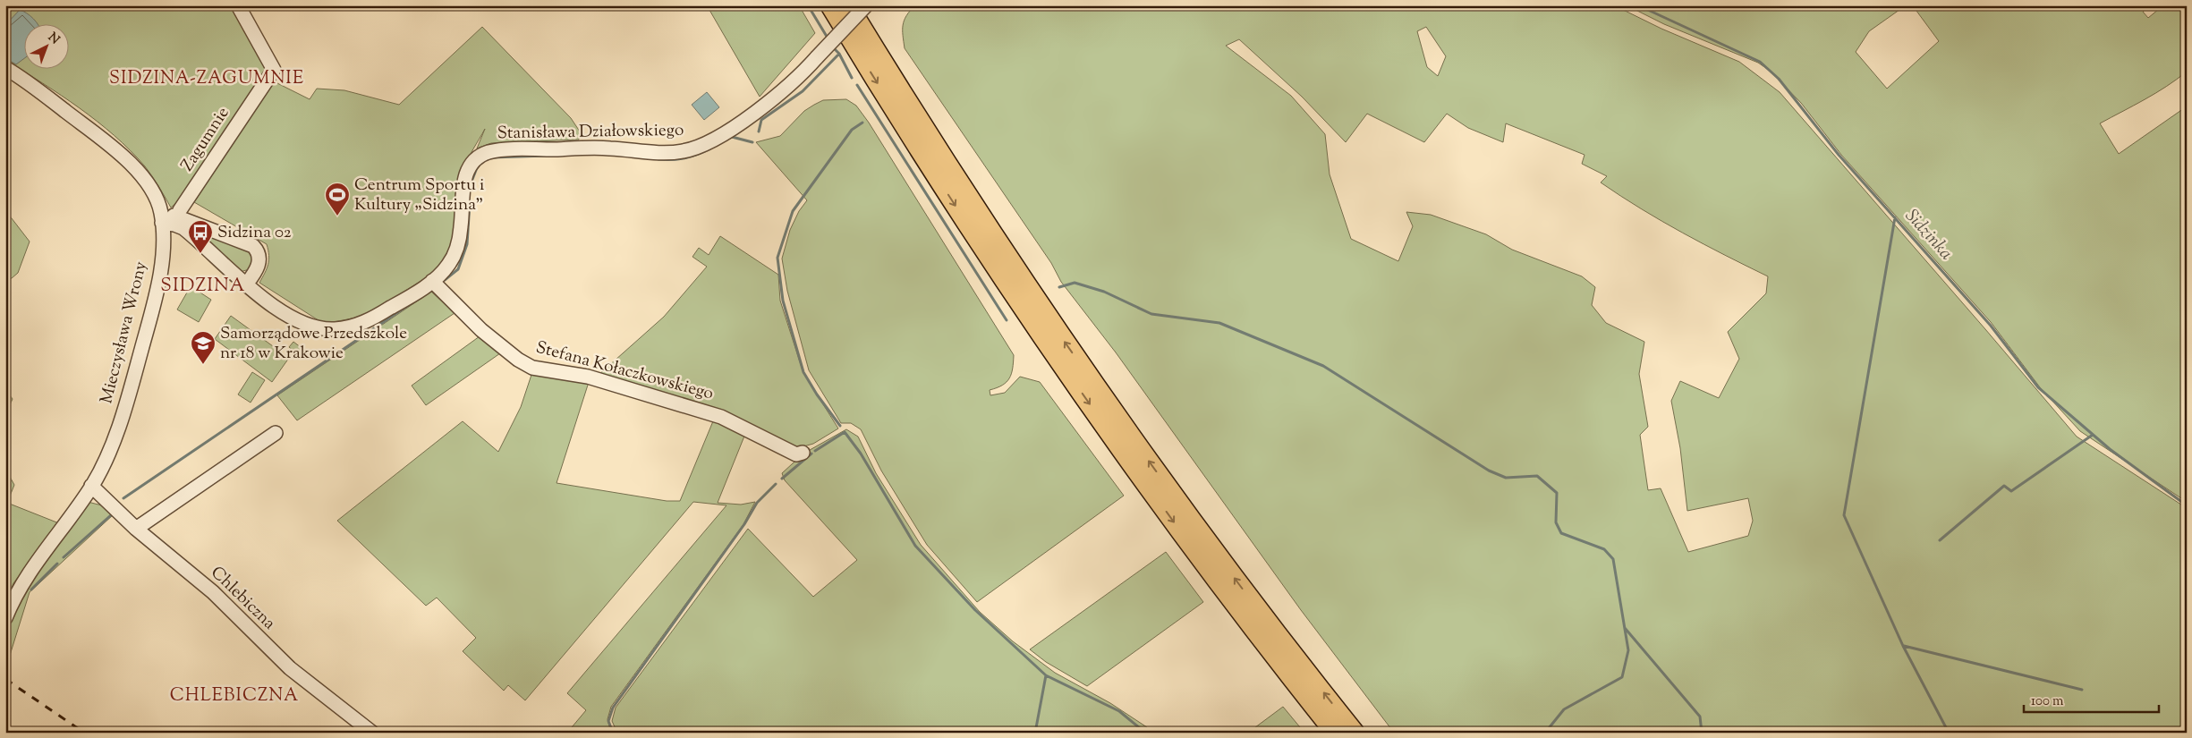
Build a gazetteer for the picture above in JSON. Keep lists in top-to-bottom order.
{
  "streets": {
    "street": [
      "Stanisława Działowskiego",
      "Zagumnie",
      "Mieczysława Wrony",
      "Stefana Kołaczkowskiego",
      "Chlebiczna"
    ]
  },
  "crossings": [
    ["Stanisława Działowskiego", "Zagumnie"],
    ["Stanisława Działowskiego", "Mieczysława Wrony"],
    ["Stanisława Działowskiego", "Stefana Kołaczkowskiego"],
    ["Zagumnie", "Mieczysława Wrony"],
    ["Mieczysława Wrony", "Chlebiczna"]
  ],
  "districts": ["SIDZINA-ZAGUMNIE", "SIDZINA", "CHLEBICZNA"],
  "water": ["Sidzinka"],
  "places": {
    "sports": ["Centrum Sportu i Kultury „Sidzina”"],
    "bus stop": ["Sidzina 02"],
    "school or university": ["Samorządowe Przedszkole nr 18 w Krakowie"]
  },
  "scale_bar": "100 m",
  "north": "top right"
}
